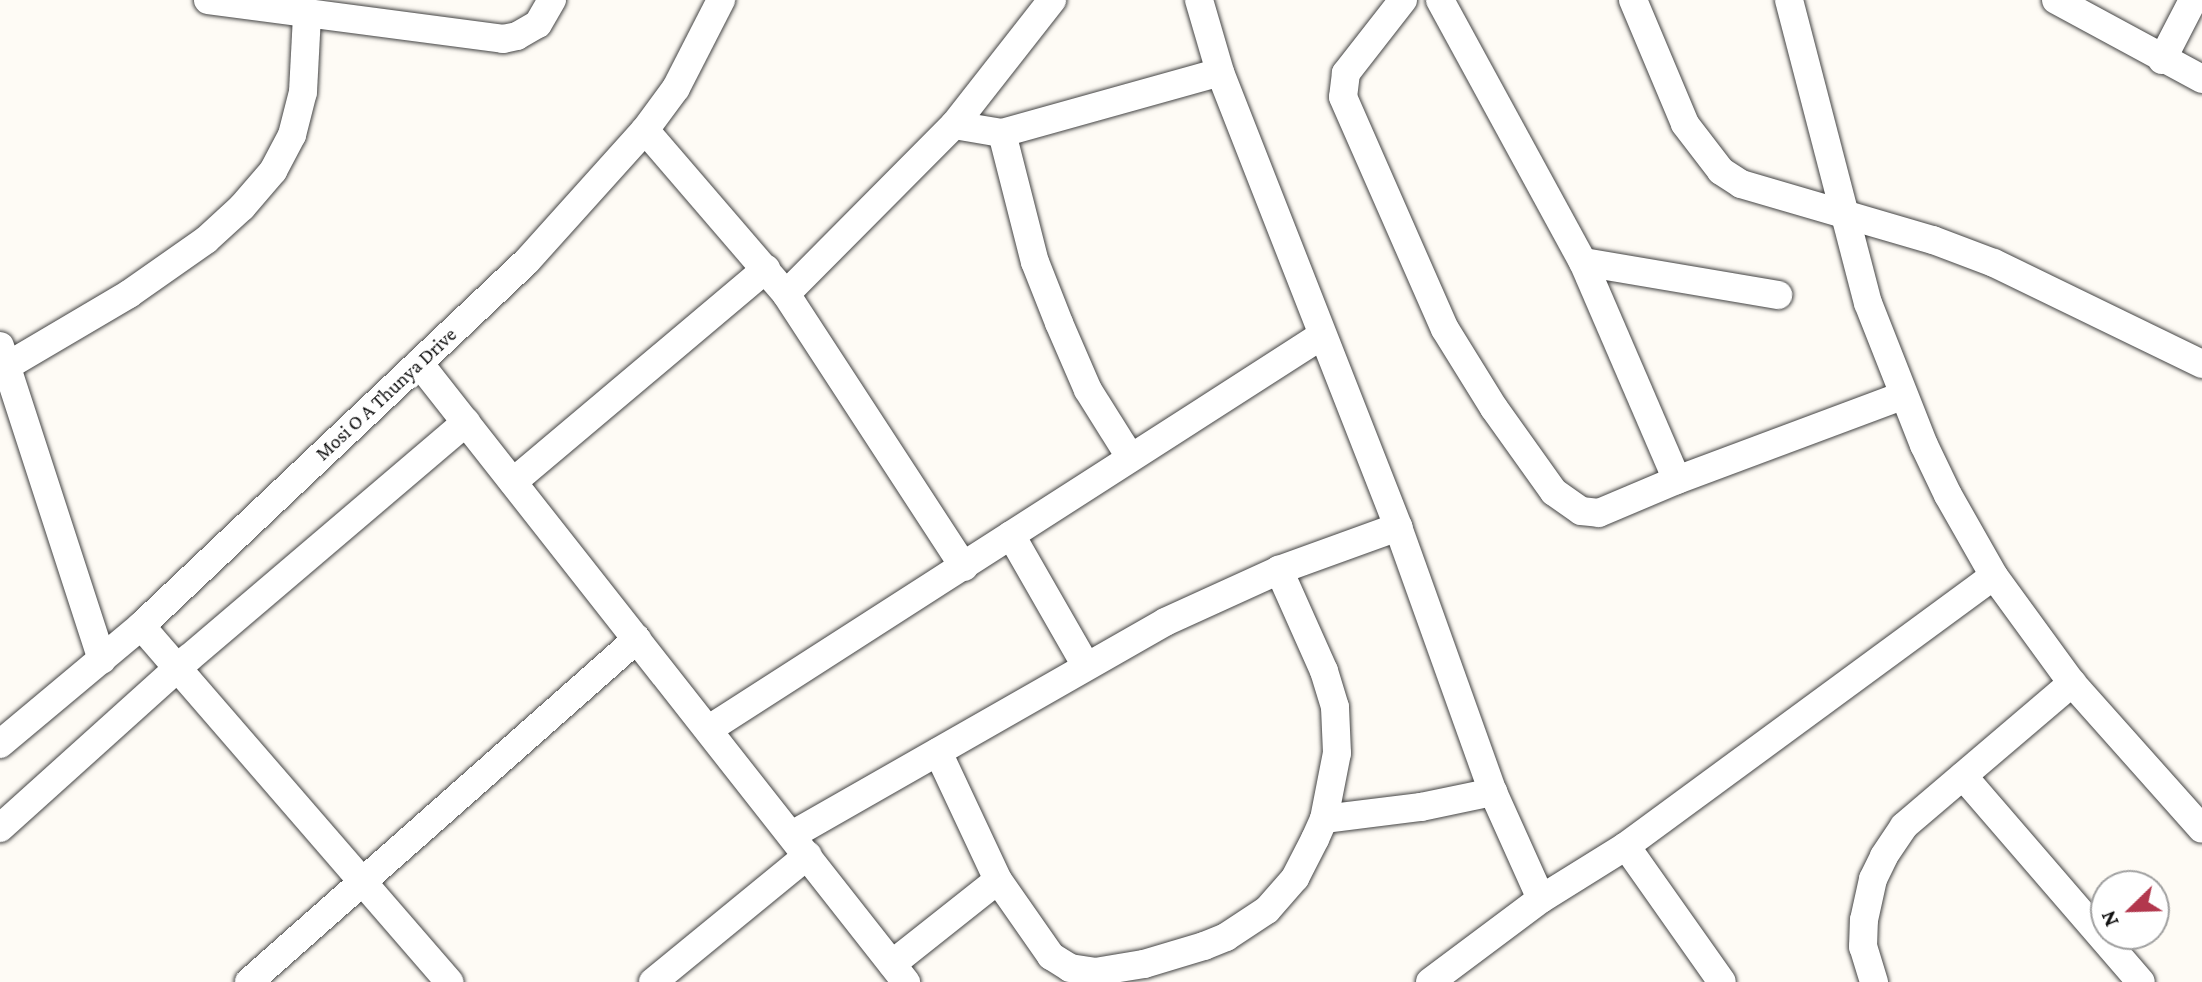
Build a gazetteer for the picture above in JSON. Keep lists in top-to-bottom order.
{
  "streets": {
    "street": ["Mosi O A Thunya Drive"]
  },
  "north": "bottom left"
}
